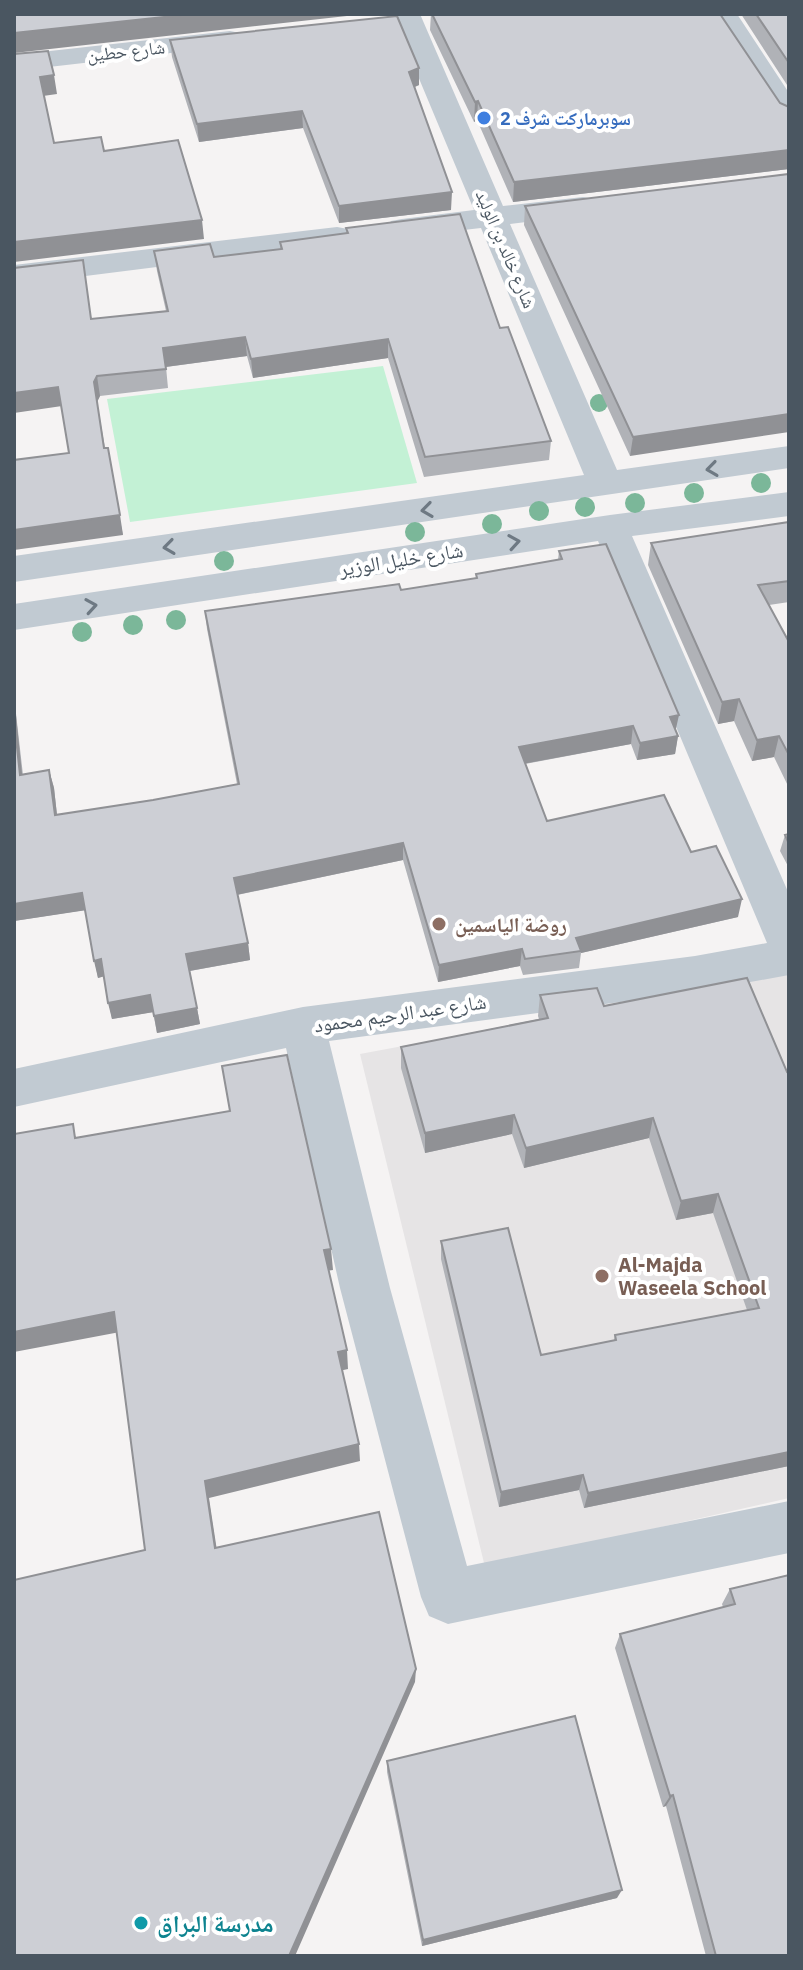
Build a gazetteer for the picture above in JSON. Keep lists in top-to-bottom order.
{
  "streets": {
    "street": [
      "شارع حطين",
      "شارع خالد بن الوليد",
      "شارع خليل الوزير",
      "شارع عبد الرحيم محمود"
    ]
  },
  "places": [
    "سوبرماركت شرف 2",
    "روضة الياسمين",
    "Al-Majda Waseela School",
    "مدرسة البراق"
  ]
}
